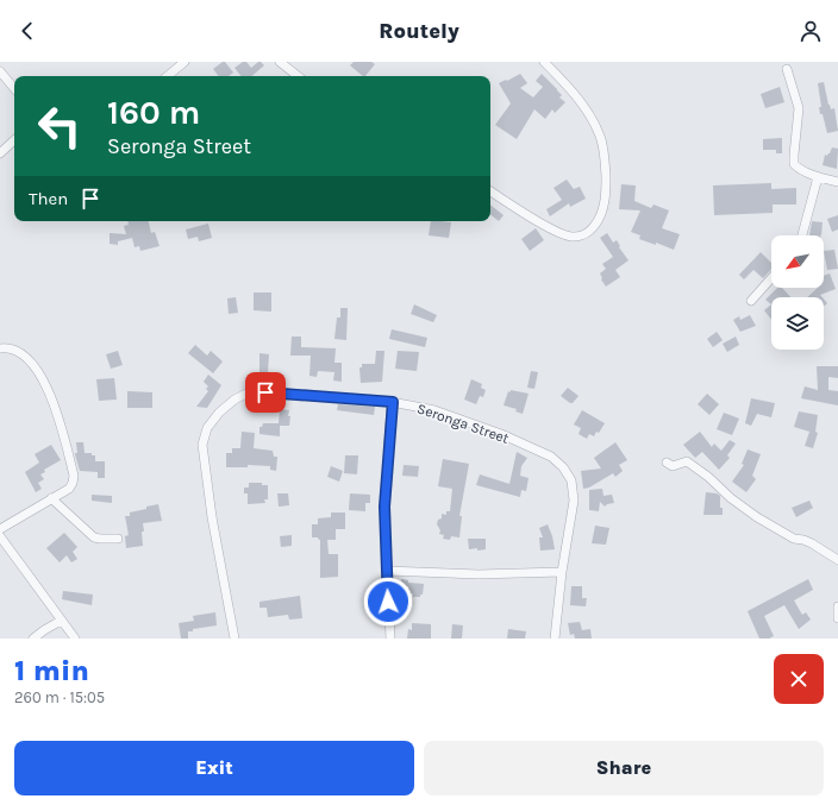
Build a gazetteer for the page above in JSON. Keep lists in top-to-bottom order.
{
  "streets": {
    "street": ["Seronga Street"]
  },
  "north": "bottom left",
  "page": {
    "header": "Routely",
    "turn": ["160 m", "Seronga Street"],
    "then": "Then",
    "heading": ["1 min", "260 m · 15:05"],
    "buttons": ["Exit", "Share"]
  }
}
